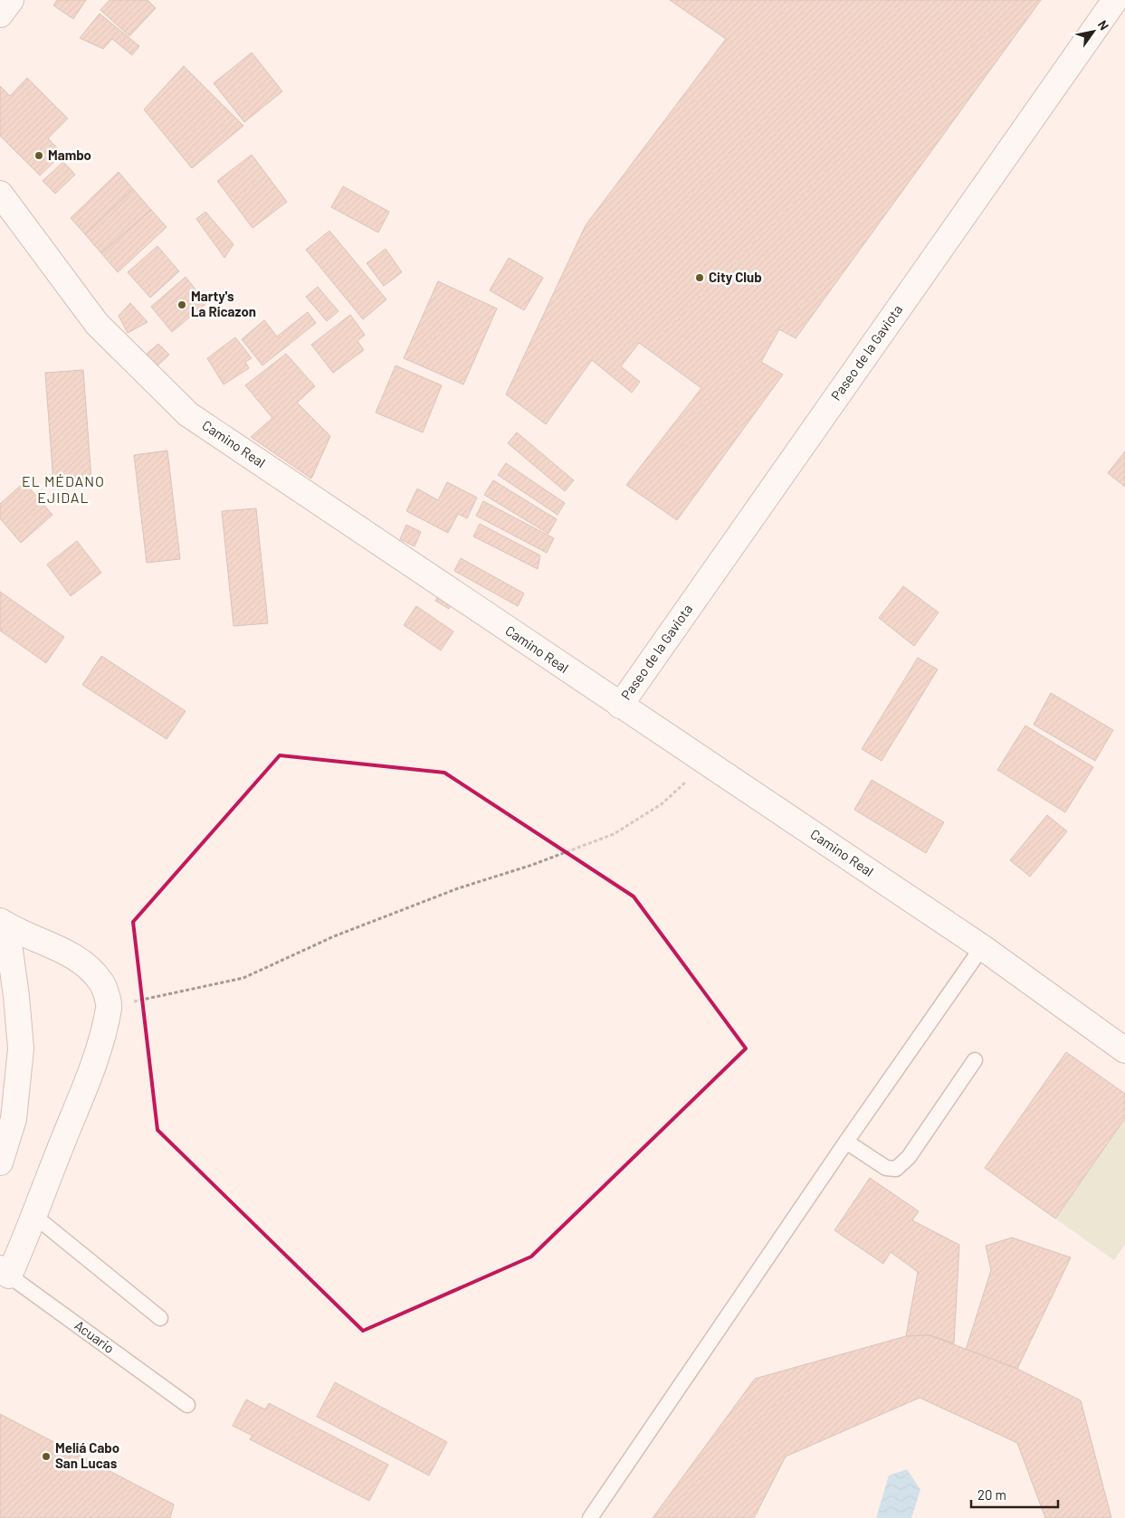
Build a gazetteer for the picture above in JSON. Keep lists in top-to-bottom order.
{
  "streets": {
    "street": ["Paseo de la Gaviota", "Camino Real"],
    "lane": ["Acuario"]
  },
  "crossings": [
    ["Paseo de la Gaviota", "Camino Real"]
  ],
  "districts": ["EL MÉDANO EJIDAL"],
  "places": [
    "Mambo",
    "City Club",
    "Marty's La Ricazon",
    "Meliá Cabo San Lucas"
  ],
  "scale_bar": "20 m",
  "north": "top right"
}
